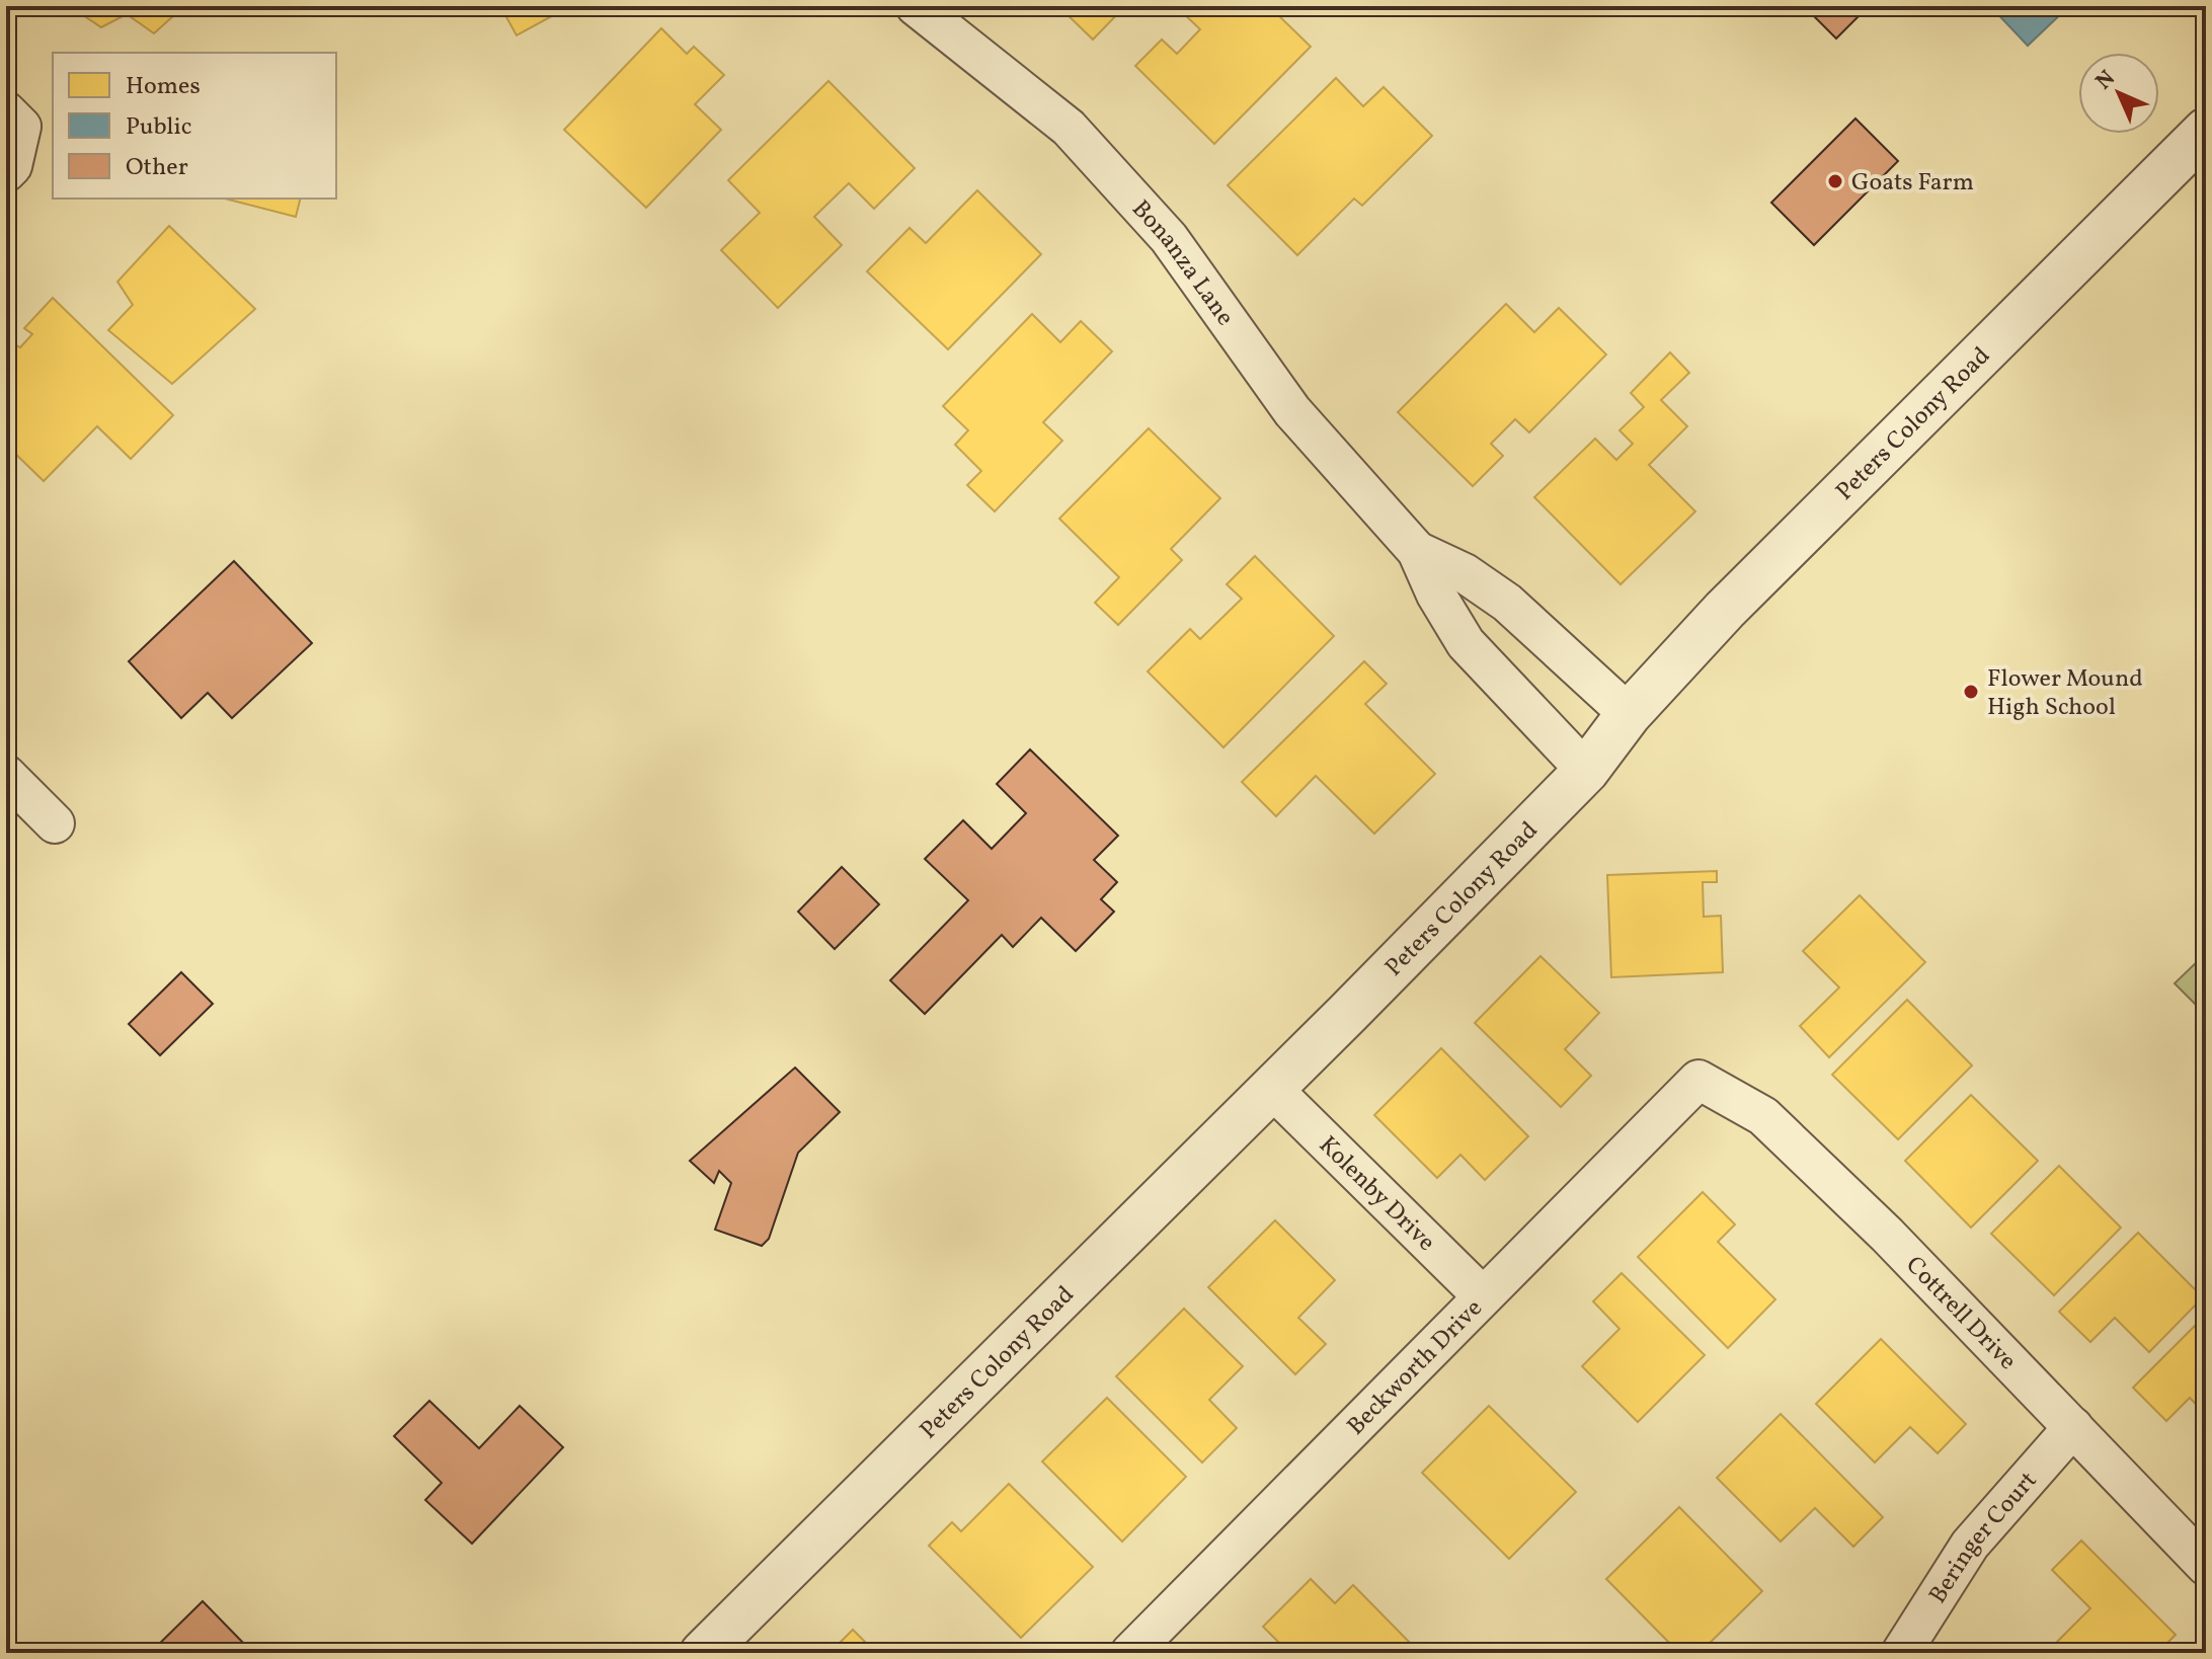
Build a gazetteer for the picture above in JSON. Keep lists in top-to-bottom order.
{
  "streets": {
    "street": [
      "Bonanza Lane",
      "Peters Colony Road",
      "Kolenby Drive",
      "Cottrell Drive",
      "Beckworth Drive",
      "Beringer Court"
    ]
  },
  "crossings": [
    ["Bonanza Lane", "Peters Colony Road"],
    ["Peters Colony Road", "Kolenby Drive"],
    ["Kolenby Drive", "Beckworth Drive"],
    ["Cottrell Drive", "Beckworth Drive"],
    ["Cottrell Drive", "Beringer Court"]
  ],
  "places": ["Goats Farm", "Flower Mound High School"],
  "legend": ["Homes", "Public", "Other"],
  "north": "top left"
}
